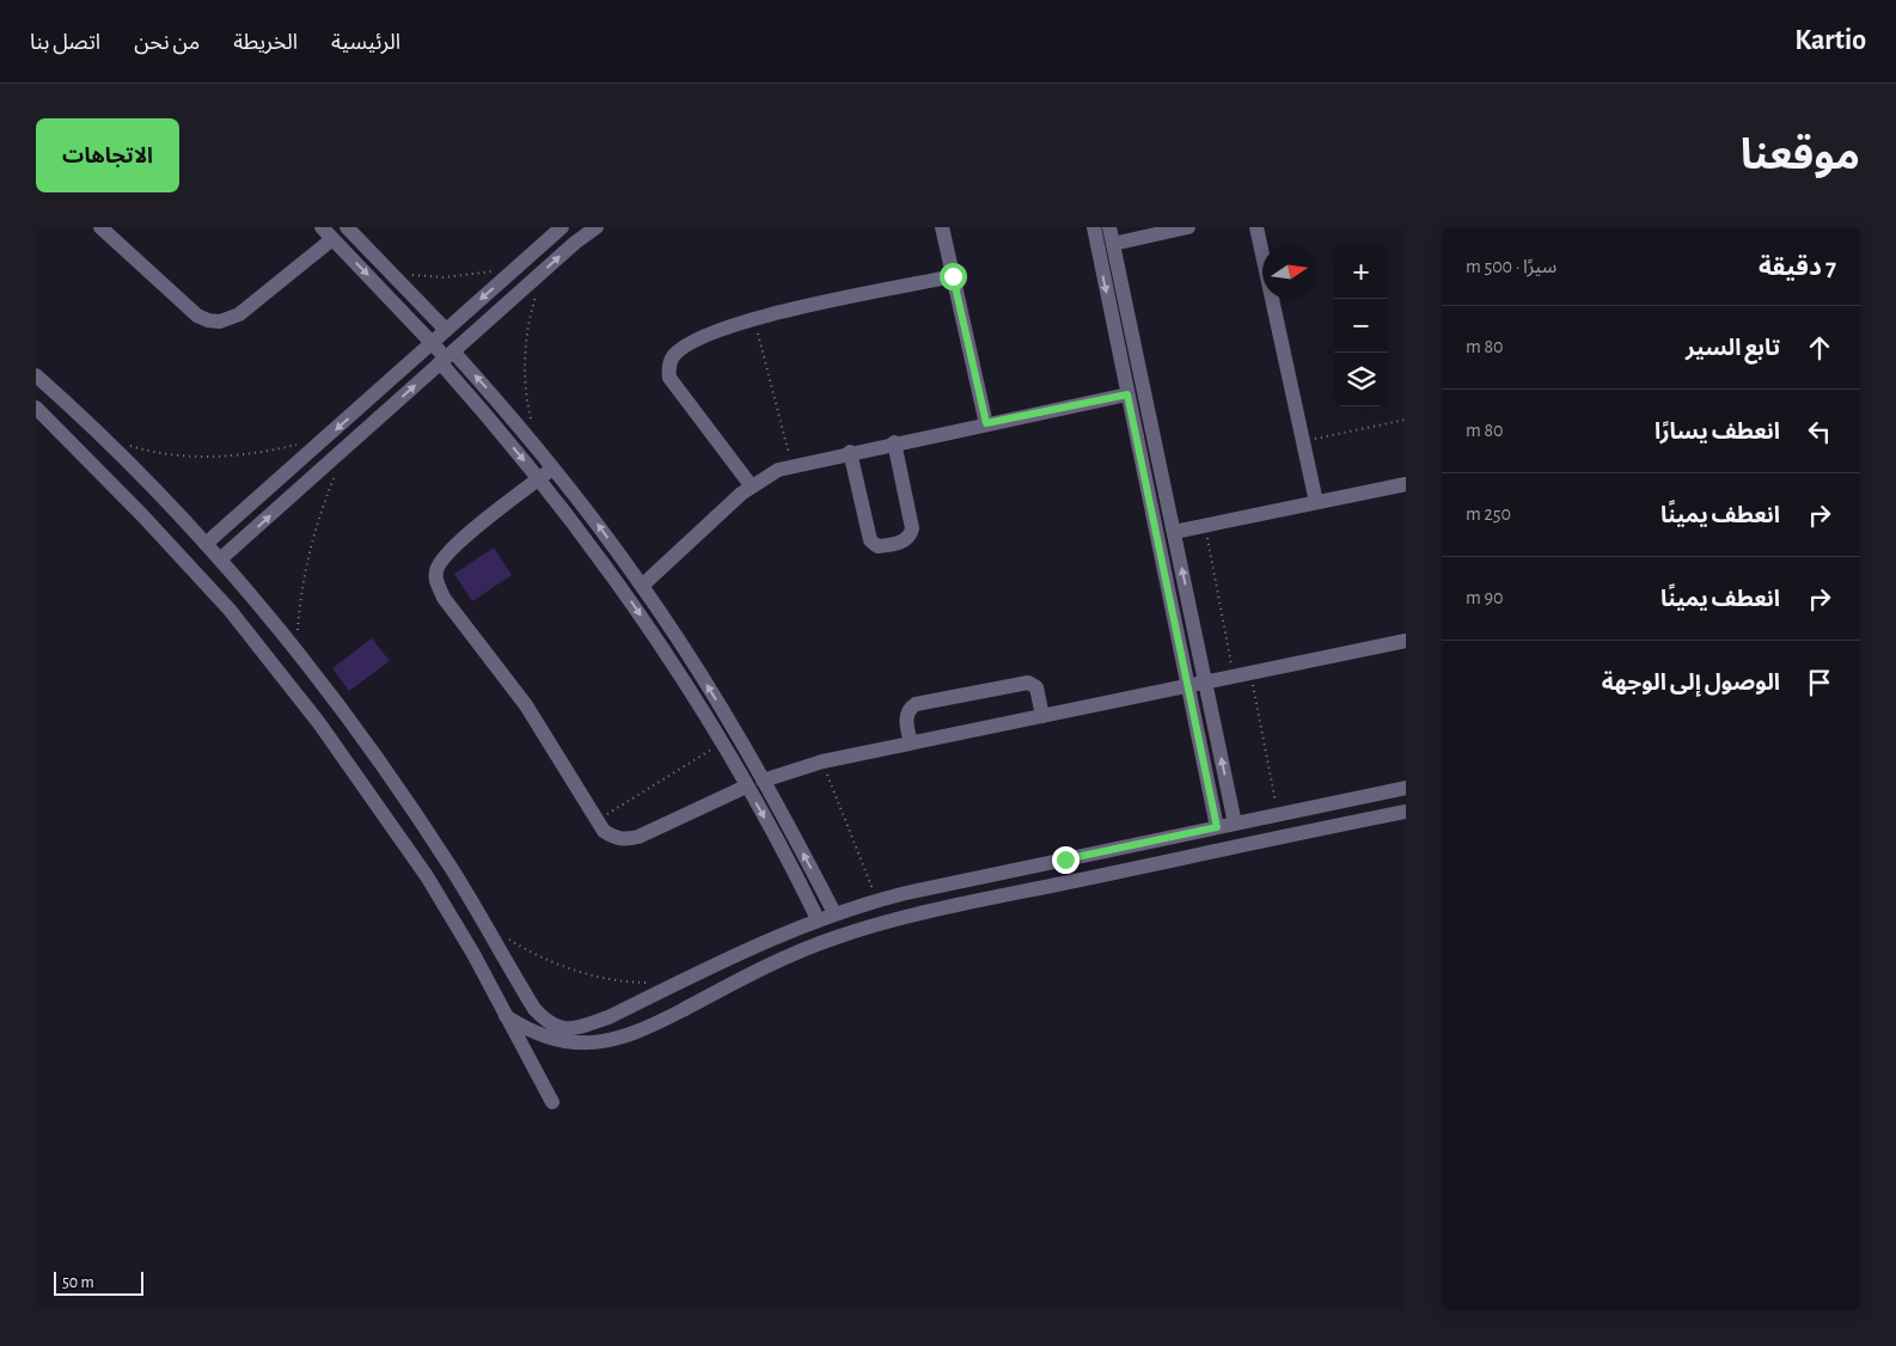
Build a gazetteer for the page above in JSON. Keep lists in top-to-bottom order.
{
  "scale_bar": "50 m",
  "north": "right",
  "page": {
    "header": "Kartio",
    "nav": [
      "الرئيسية",
      "الخريطة",
      "من نحن",
      "اتصل بنا"
    ],
    "title": "موقعنا",
    "buttons": "الاتجاهات",
    "heading": ["7 دقيقة", "سيرًا · 500 m"],
    "map_buttons": ["+", "−"],
    "list": [
      ["تابع السير", "80 m"],
      ["انعطف يسارًا", "80 m"],
      ["انعطف يمينًا", "250 m"],
      ["انعطف يمينًا", "90 m"],
      "الوصول إلى الوجهة"
    ],
    "scale": "50 m"
  }
}
